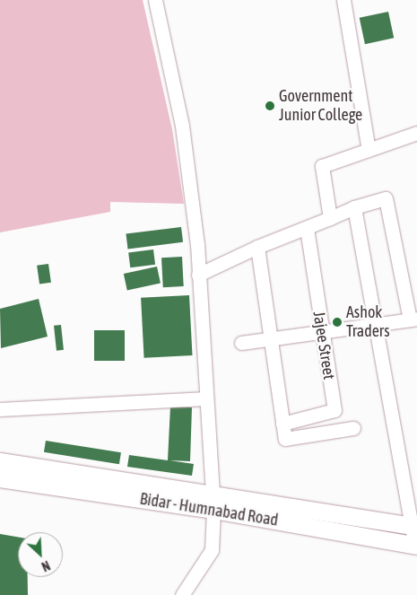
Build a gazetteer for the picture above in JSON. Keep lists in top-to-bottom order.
{
  "streets": {
    "main road": ["Bidar - Humnabad Road"],
    "street": ["Jajee Street"]
  },
  "places": ["Government Junior College", "Ashok Traders"],
  "north": "bottom right"
}
